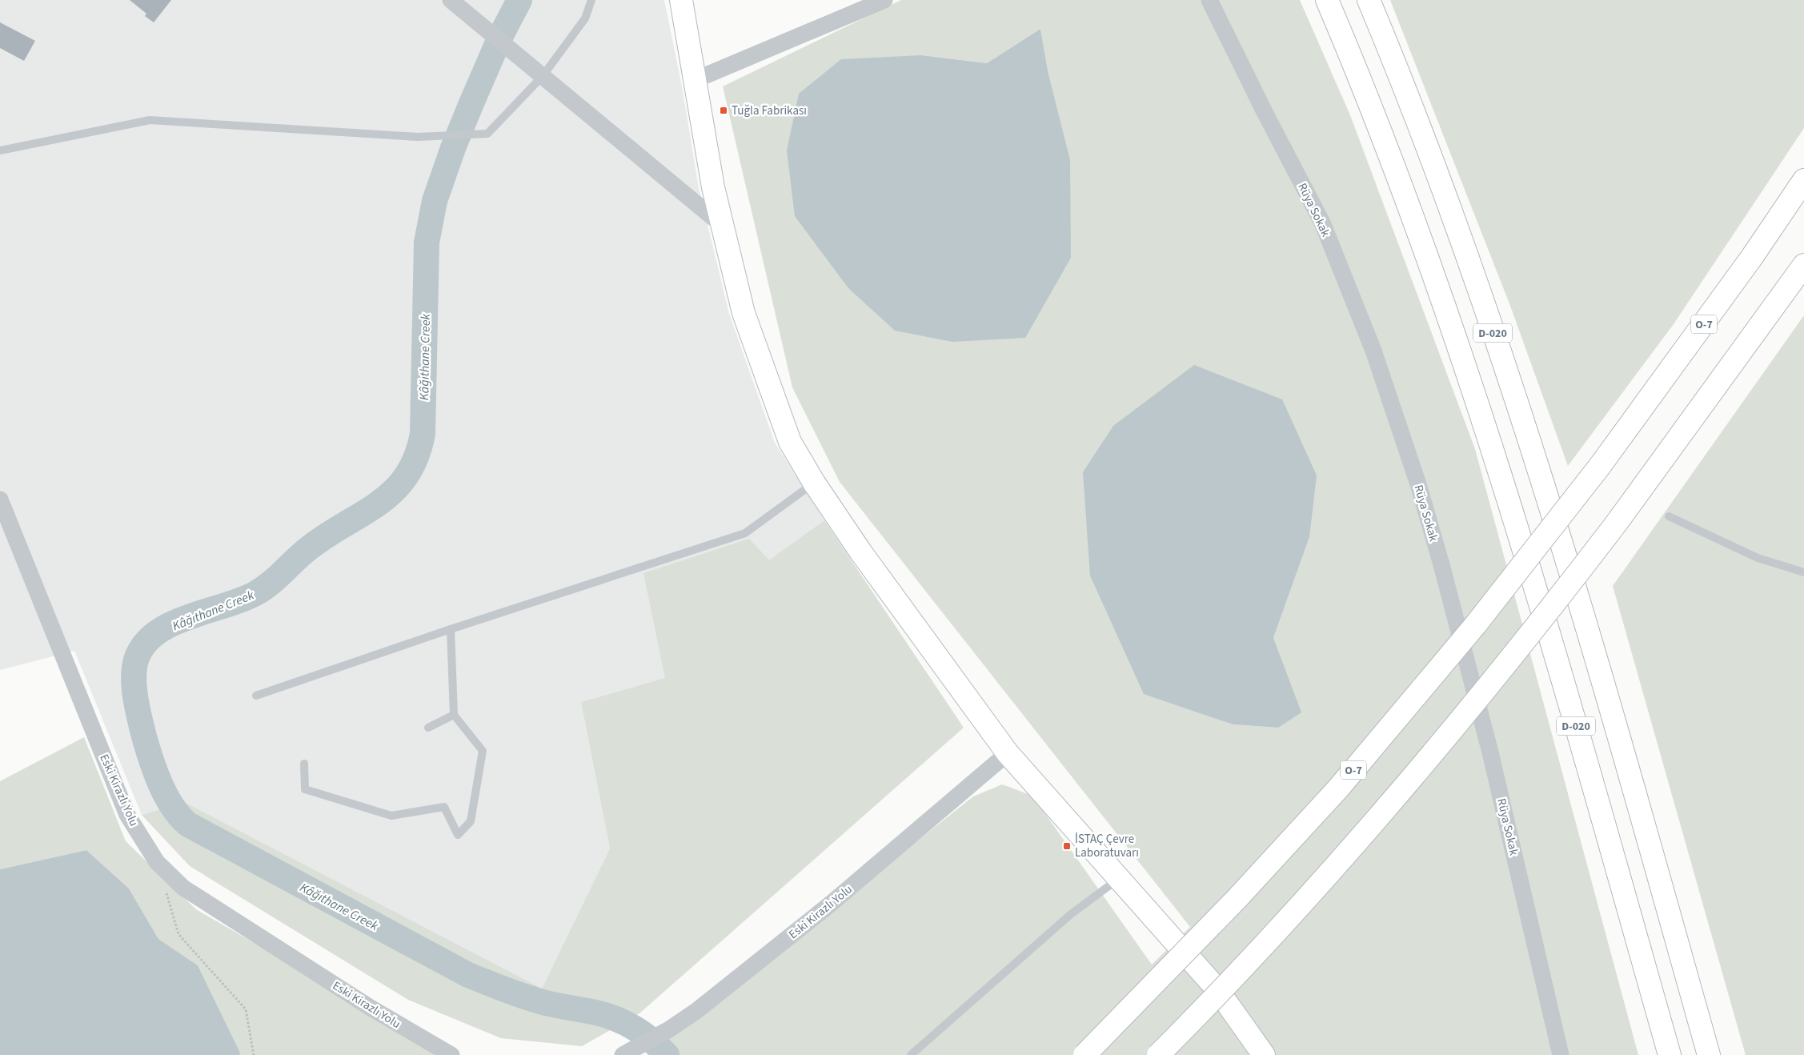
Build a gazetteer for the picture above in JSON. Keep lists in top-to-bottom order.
{
  "streets": {
    "main road": ["O-7", "D-020"],
    "street": ["Rüya Sokak", "Eski Kirazlı Yolu"]
  },
  "water": ["Kâğıthane Creek"],
  "places": {
    "transit": ["Tuğla Fabrikası", "İSTAÇ Çevre Laboratuvarı"]
  }
}
